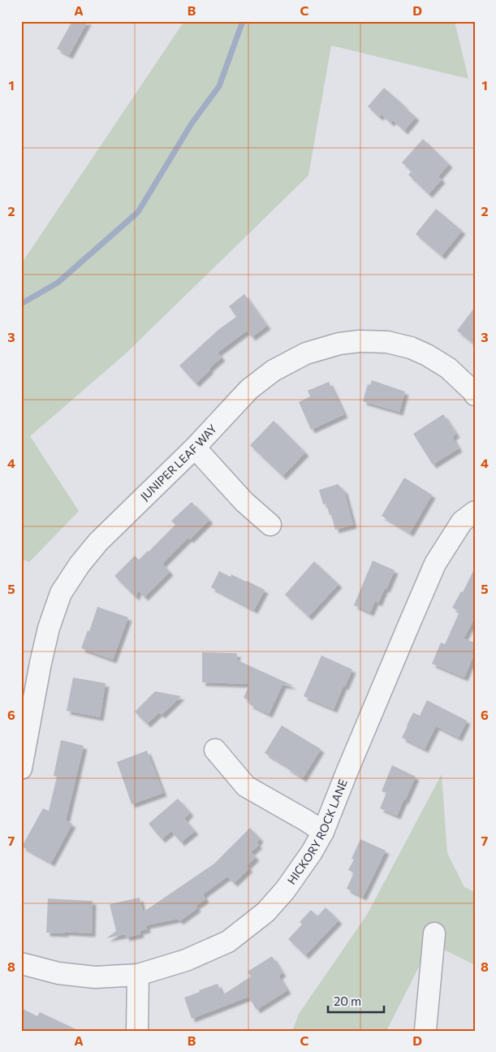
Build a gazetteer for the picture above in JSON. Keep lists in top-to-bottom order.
{
  "streets": {
    "street": ["JUNIPER LEAF WAY", "HICKORY ROCK LANE"]
  },
  "scale_bar": "20 m",
  "grid": {
    "columns": [
      "A",
      "B",
      "C",
      "D"
    ],
    "rows": [
      "1",
      "2",
      "3",
      "4",
      "5",
      "6",
      "7",
      "8"
    ]
  }
}
